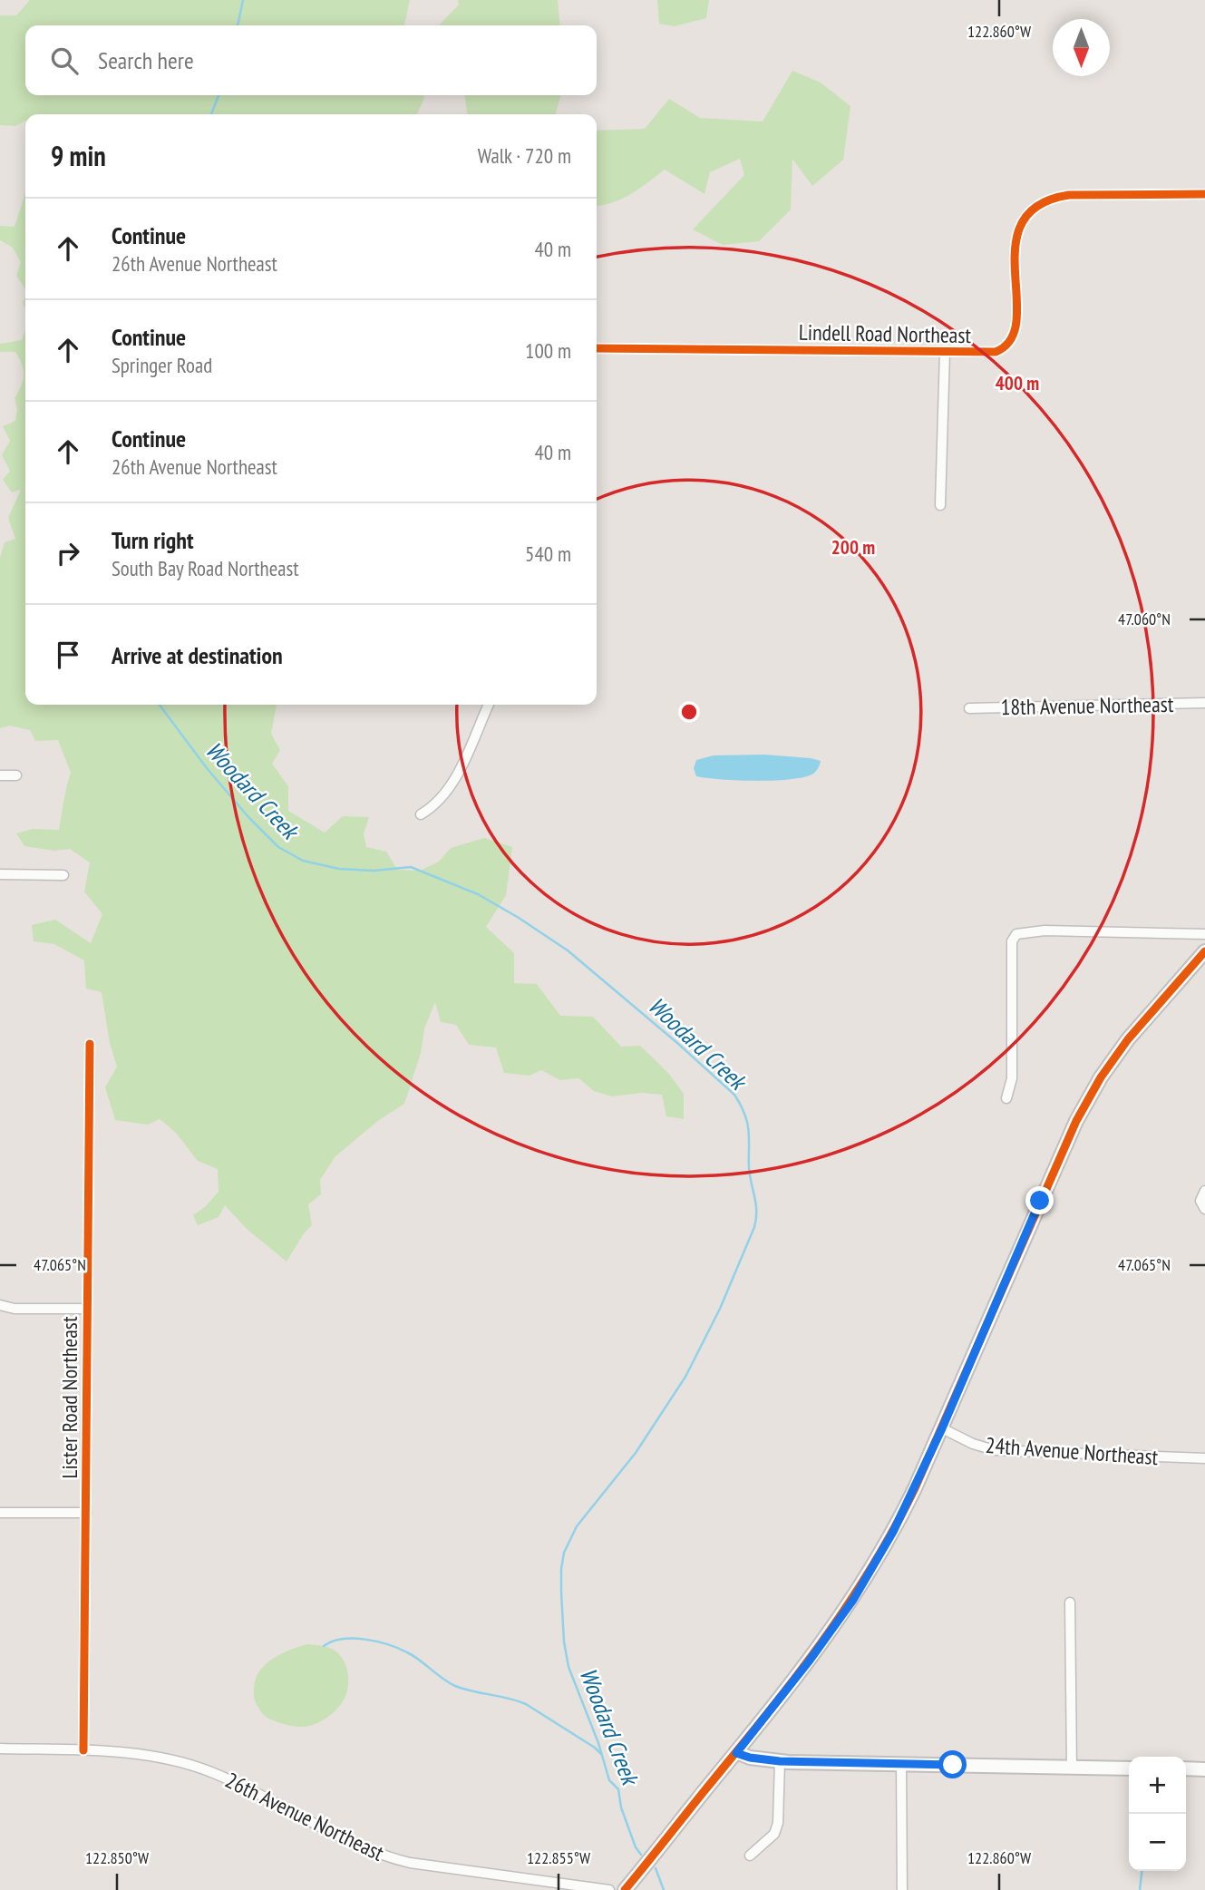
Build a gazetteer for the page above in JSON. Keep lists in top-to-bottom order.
{
  "streets": {
    "street": [
      "Lindell Road Northeast",
      "18th Avenue Northeast",
      "Lister Road Northeast",
      "24th Avenue Northeast",
      "26th Avenue Northeast"
    ]
  },
  "crossings": [
    ["Lister Road Northeast", "26th Avenue Northeast"]
  ],
  "water": ["Woodard Creek"],
  "north": "bottom",
  "page": {
    "search": "Search here",
    "heading": ["9 min", "Walk · 720 m"],
    "list": [
      ["Continue", "26th Avenue Northeast", "40 m"],
      ["Continue", "Springer Road", "100 m"],
      ["Continue", "26th Avenue Northeast", "40 m"],
      ["Turn right", "South Bay Road Northeast", "540 m"],
      "Arrive at destination"
    ],
    "map_buttons": ["+", "−"]
  },
  "coordinates": [
    "122.860°W",
    "47.060°N",
    "47.065°N",
    "122.850°W",
    "122.855°W"
  ],
  "rings": ["400 m", "200 m"]
}
